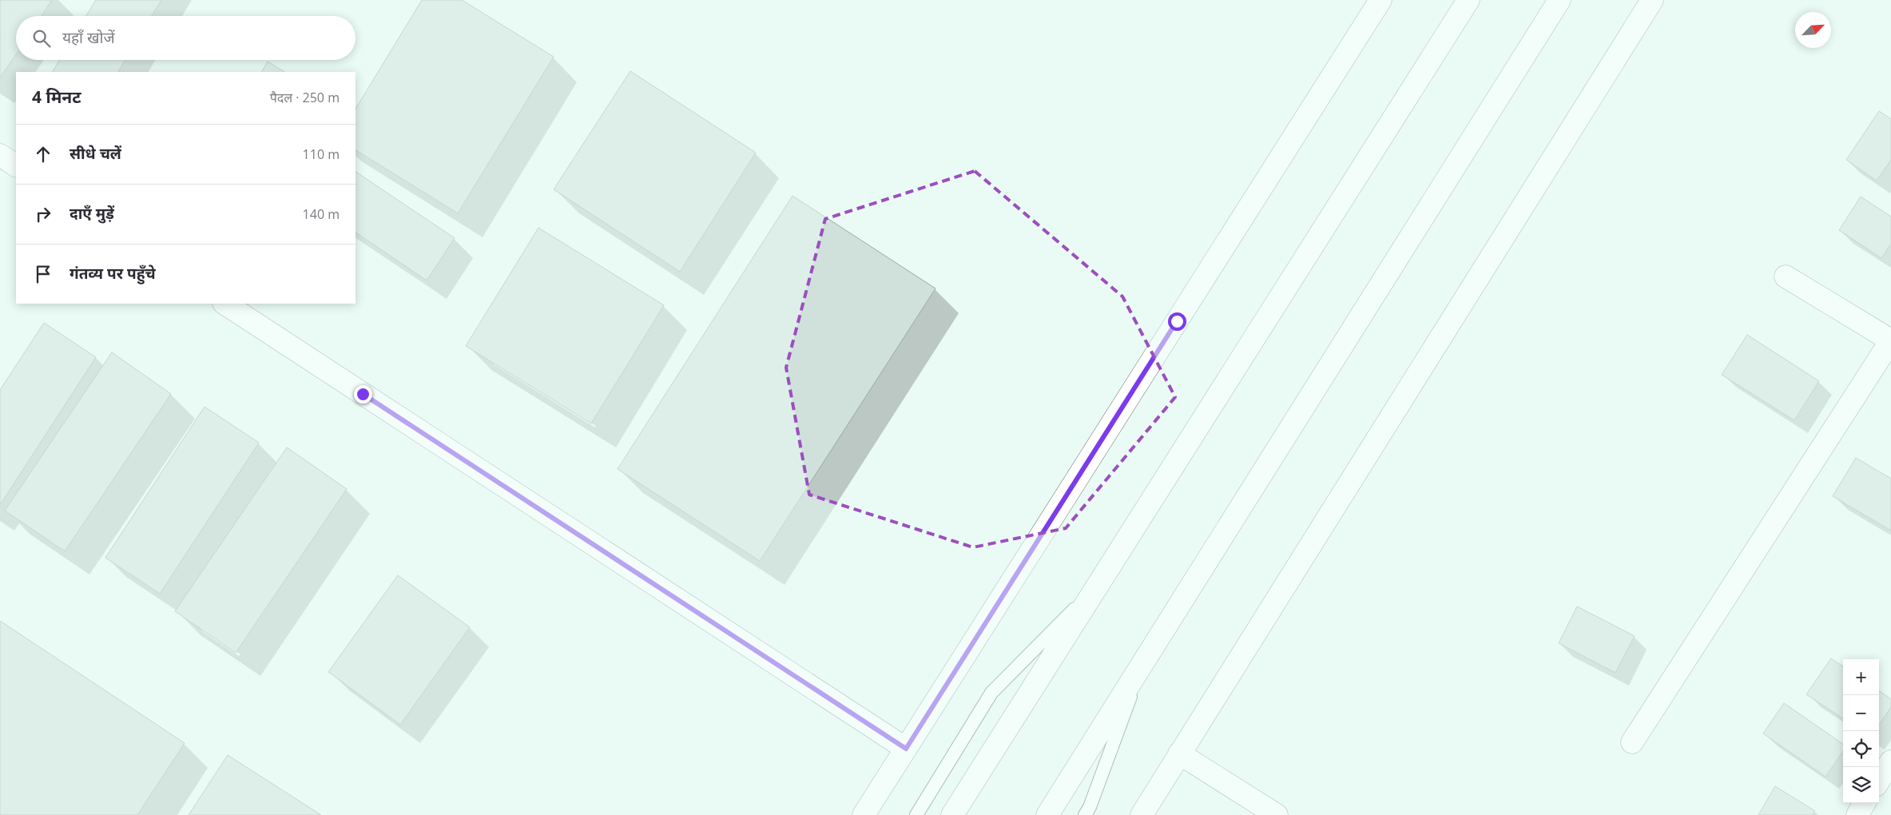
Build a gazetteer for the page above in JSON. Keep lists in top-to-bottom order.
{
  "north": "top right",
  "page": {
    "search": "यहाँ खोजें",
    "heading": ["4 मिनट", "पैदल · 250 m"],
    "list": [
      ["सीधे चलें", "110 m"],
      ["दाएँ मुड़ें", "140 m"],
      "गंतव्य पर पहुँचे"
    ],
    "map_buttons": ["+", "−"]
  }
}
